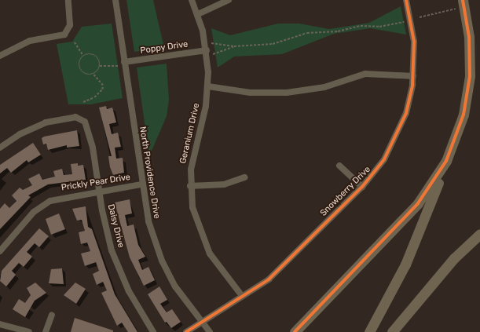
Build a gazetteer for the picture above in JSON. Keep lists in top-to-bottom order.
{
  "streets": {
    "street": [
      "Poppy Drive",
      "Geranium Drive",
      "North Providence Drive",
      "Prickly Pear Drive",
      "Snowberry Drive",
      "Daisy Drive"
    ]
  },
  "crossings": [
    ["Poppy Drive", "Geranium Drive"],
    ["Poppy Drive", "North Providence Drive"],
    ["Geranium Drive", "Snowberry Drive"],
    ["North Providence Drive", "Prickly Pear Drive"],
    ["North Providence Drive", "Snowberry Drive"],
    ["Prickly Pear Drive", "Daisy Drive"]
  ]
}
